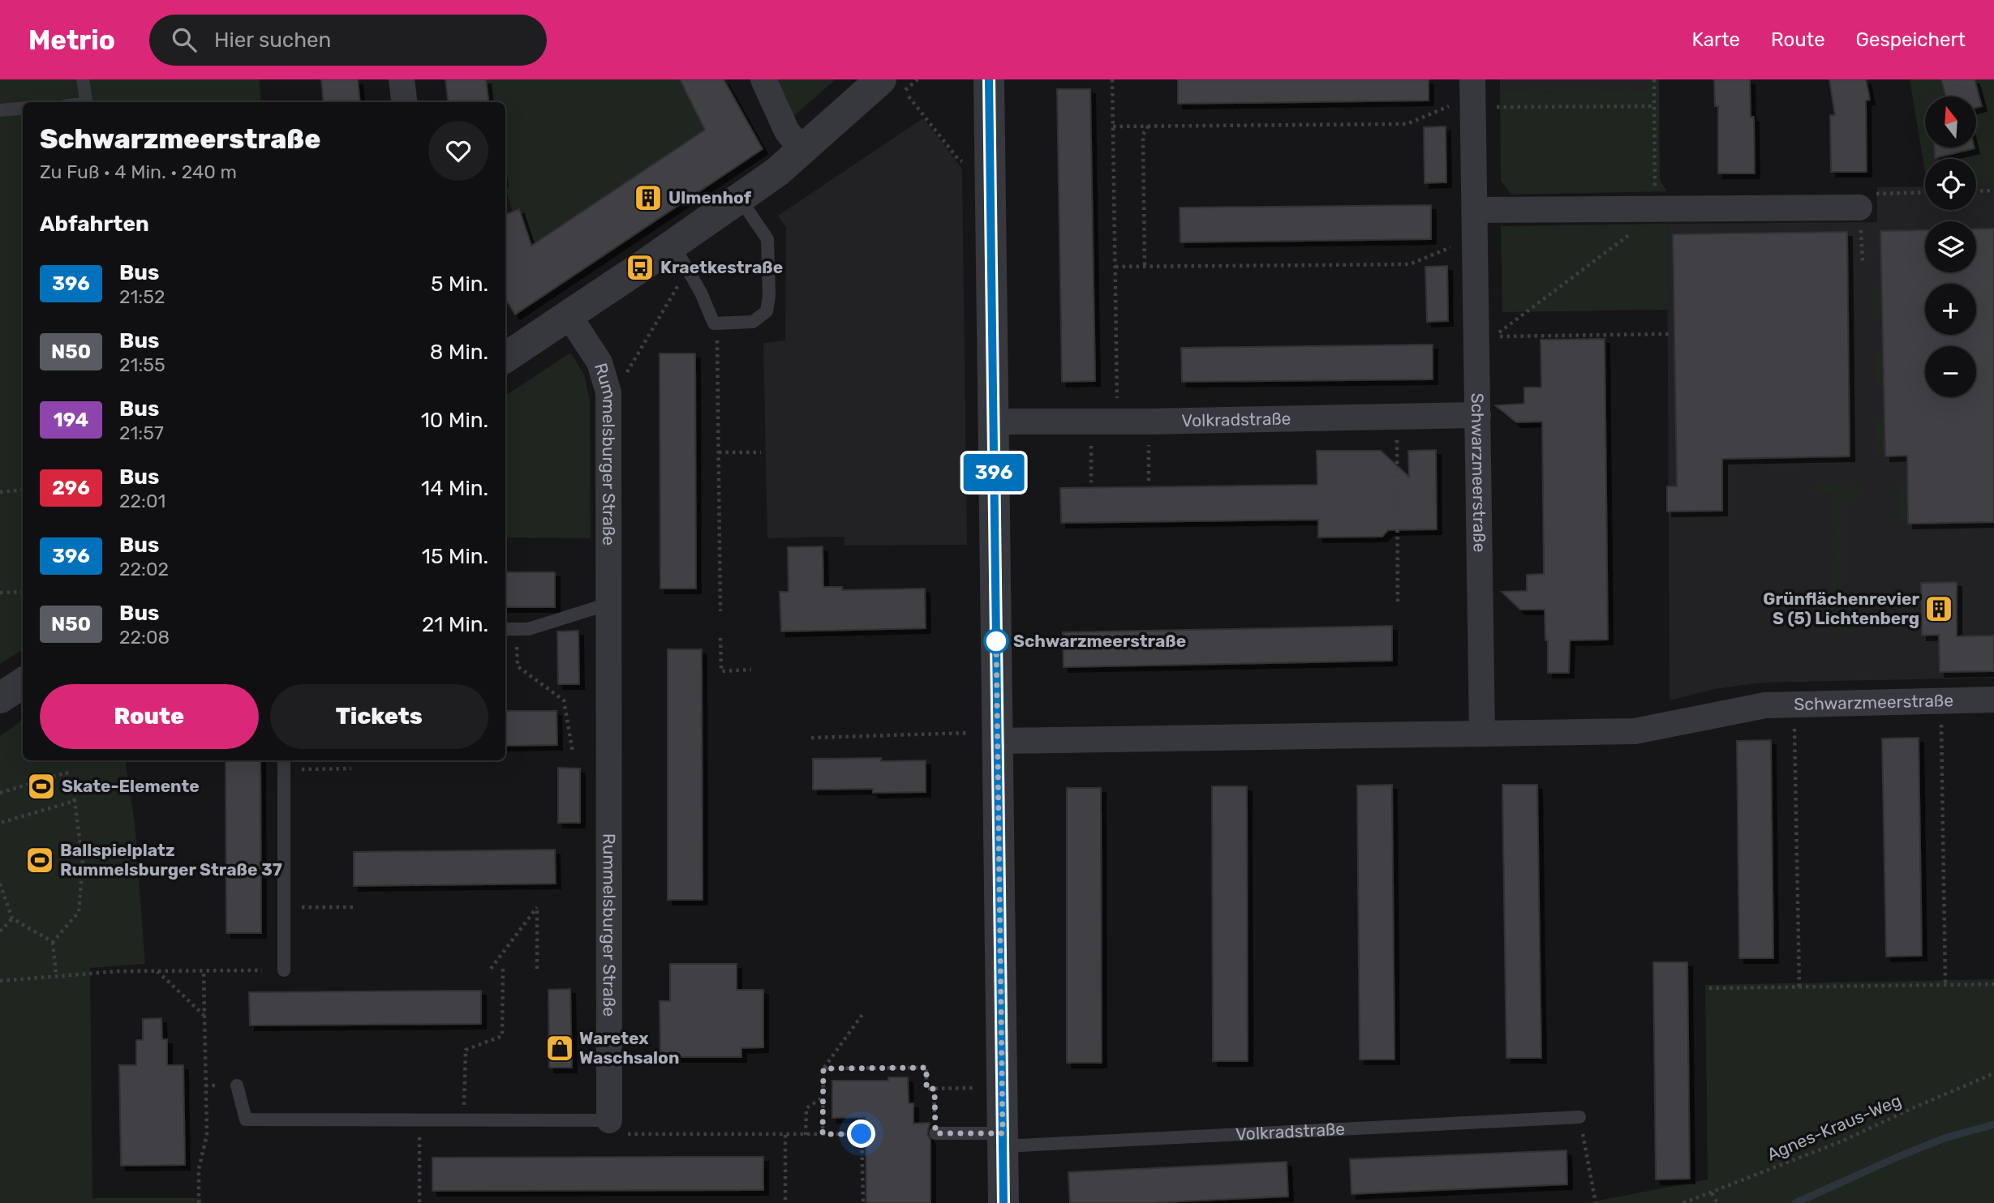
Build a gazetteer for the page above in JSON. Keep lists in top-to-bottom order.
{
  "streets": {
    "street": ["Volkradstraße", "Rummelsburger Straße", "Schwarzmeerstraße"],
    "path": ["Agnes-Kraus-Weg"]
  },
  "crossings": [
    ["Volkradstraße", "Schwarzmeerstraße"]
  ],
  "places": {
    "building": ["Ulmenhof", "Grünflächenrevier S (5) Lichtenberg"],
    "bus stop": ["Kraetkestraße"],
    "other": ["Schwarzmeerstraße"],
    "sports": ["Skate-Elemente", "Ballspielplatz Rummelsburger Straße 37"],
    "shop": ["Waretex Waschsalon"]
  },
  "lines": ["bus line 396"],
  "north": "top",
  "page": {
    "header": "Metrio",
    "search": "Hier suchen",
    "nav": ["Karte", "Route", "Gespeichert"],
    "on_map": "396",
    "map_buttons": ["+", "−"],
    "heading": [
      ["Schwarzmeerstraße", "Zu Fuß · 4 Min. · 240 m"],
      "Abfahrten"
    ],
    "list": [
      {
        "mark": "396",
        "name": "Bus",
        "note": "21:52",
        "value": "5 Min."
      },
      {
        "mark": "N50",
        "name": "Bus",
        "note": "21:55",
        "value": "8 Min."
      },
      {
        "mark": "194",
        "name": "Bus",
        "note": "21:57",
        "value": "10 Min."
      },
      {
        "mark": "296",
        "name": "Bus",
        "note": "22:01",
        "value": "14 Min."
      },
      {
        "mark": "396",
        "name": "Bus",
        "note": "22:02",
        "value": "15 Min."
      },
      {
        "mark": "N50",
        "name": "Bus",
        "note": "22:08",
        "value": "21 Min."
      }
    ],
    "buttons": ["Route", "Tickets"]
  }
}
